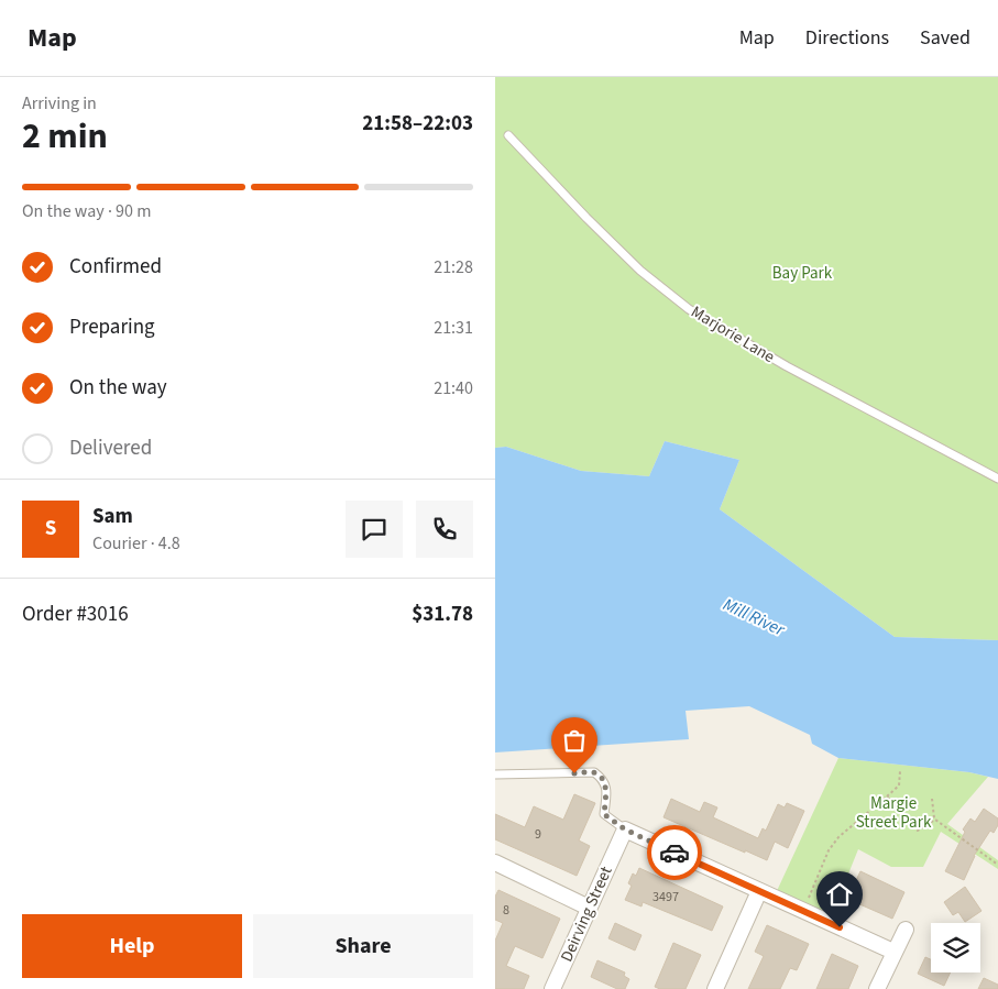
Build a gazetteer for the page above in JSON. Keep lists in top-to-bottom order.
{
  "streets": {
    "street": ["Deirving Street"],
    "lane": ["Marjorie Lane"]
  },
  "water": ["Mill River"],
  "parks": ["Bay Park", "Margie Street Park"],
  "house_numbers": ["9", "3497", "8"],
  "page": {
    "header": "Map",
    "nav": ["Map", "Directions", "Saved"],
    "heading": ["2 min", "Arriving in", "21:58–22:03"],
    "panel": [
      "Sam",
      "Courier · 4.8",
      "Order #3016",
      "$31.78"
    ],
    "bar": "On the way · 90 m",
    "list": [
      ["Confirmed", "21:28"],
      ["Preparing", "21:31"],
      ["On the way", "21:40"],
      "Delivered"
    ],
    "round": "S",
    "buttons": ["Help", "Share"]
  }
}
